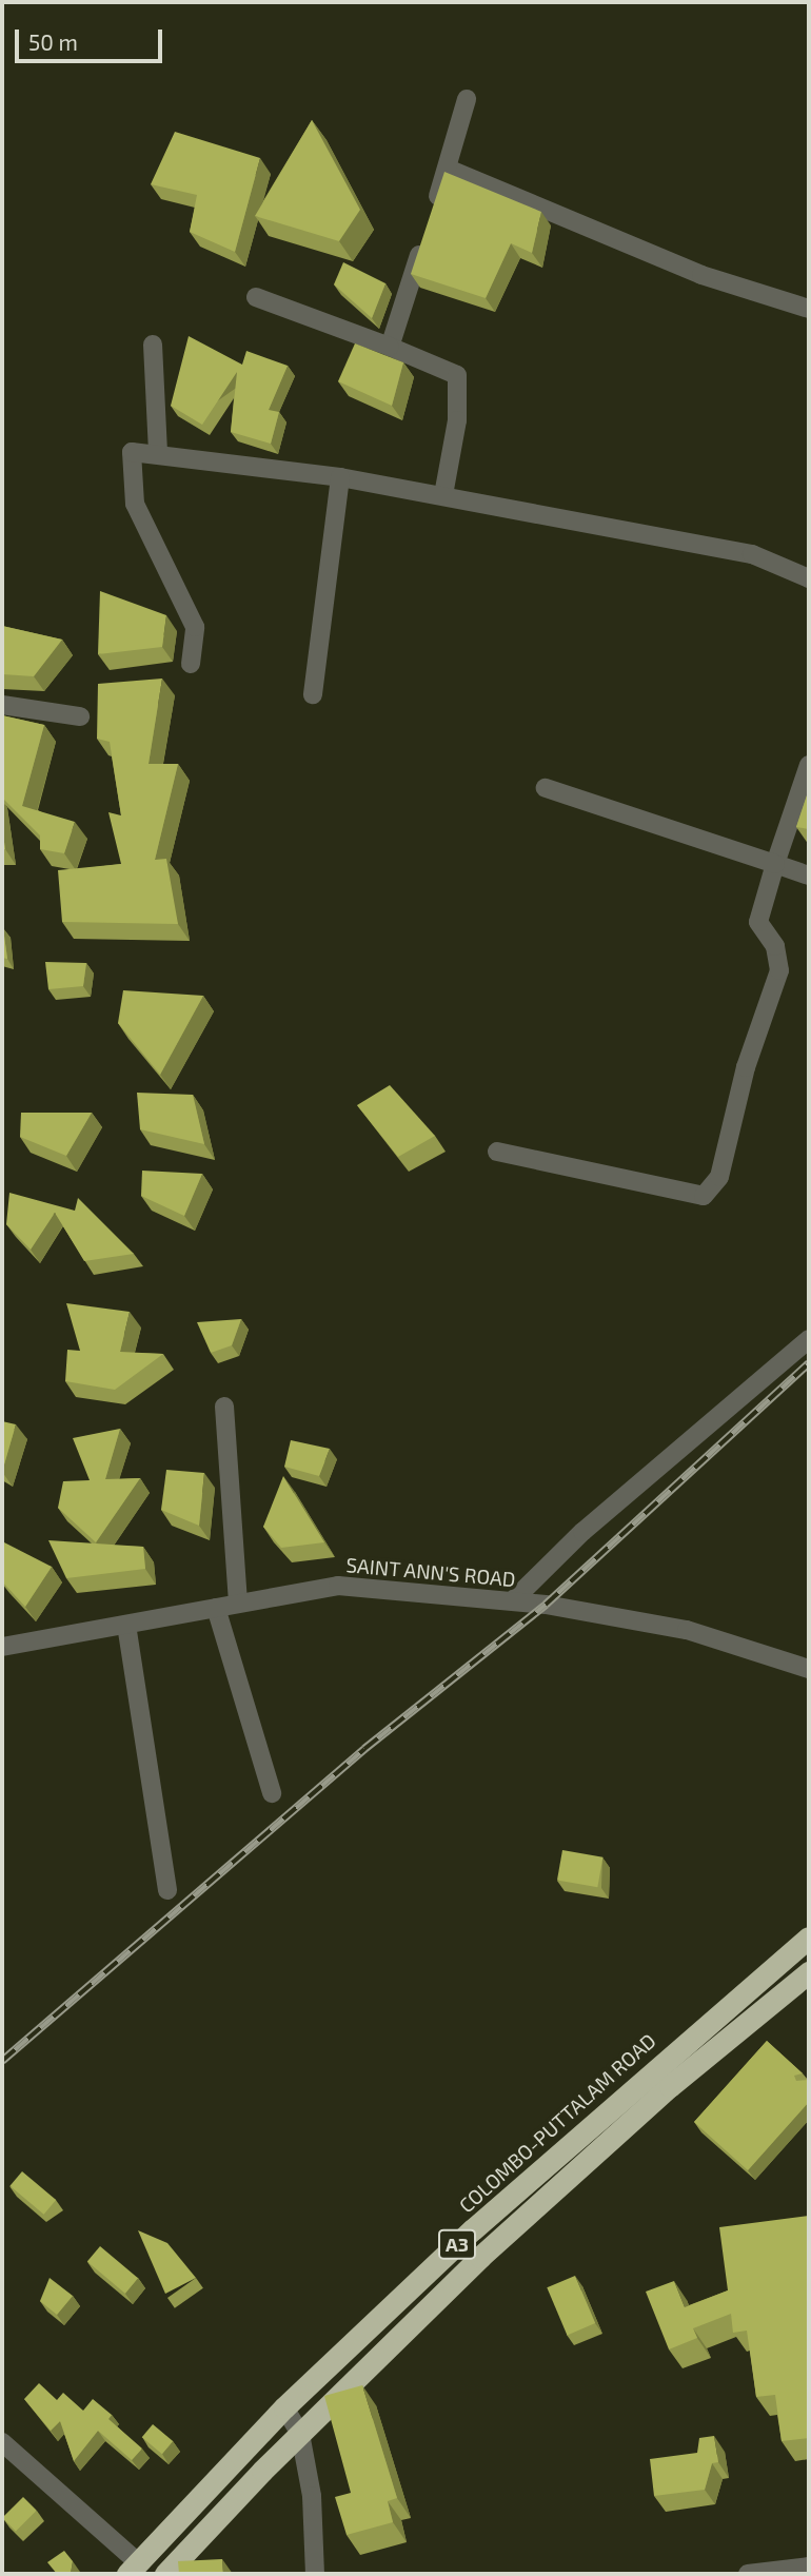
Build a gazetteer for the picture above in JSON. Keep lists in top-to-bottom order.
{
  "streets": {
    "highway": ["COLOMBO-PUTTALAM ROAD", "A3"],
    "street": ["SAINT ANN'S ROAD"]
  },
  "scale_bar": "50 m"
}
